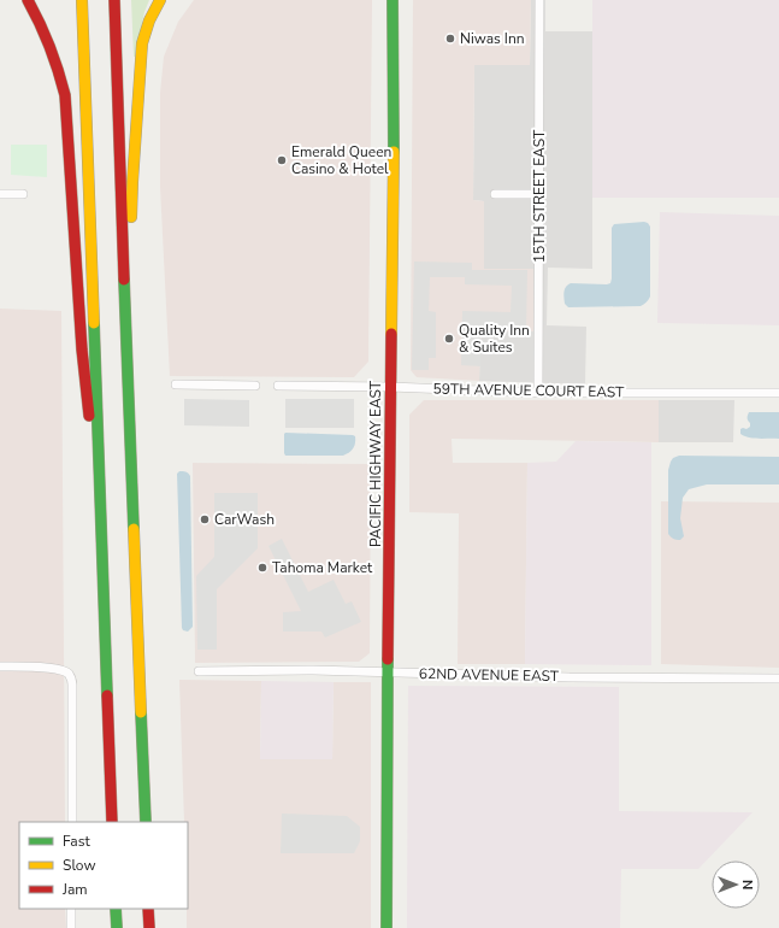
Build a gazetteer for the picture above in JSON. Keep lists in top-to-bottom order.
{
  "streets": {
    "main road": ["PACIFIC HIGHWAY EAST"],
    "street": ["15TH STREET EAST", "59TH AVENUE COURT EAST", "62ND AVENUE EAST"]
  },
  "crossings": [
    ["15TH STREET EAST", "59TH AVENUE COURT EAST"],
    ["59TH AVENUE COURT EAST", "PACIFIC HIGHWAY EAST"],
    ["PACIFIC HIGHWAY EAST", "62ND AVENUE EAST"]
  ],
  "places": [
    "Niwas Inn",
    "Emerald Queen Casino & Hotel",
    "Quality Inn & Suites",
    "CarWash",
    "Tahoma Market"
  ],
  "legend": ["Fast", "Slow", "Jam"],
  "north": "right"
}
